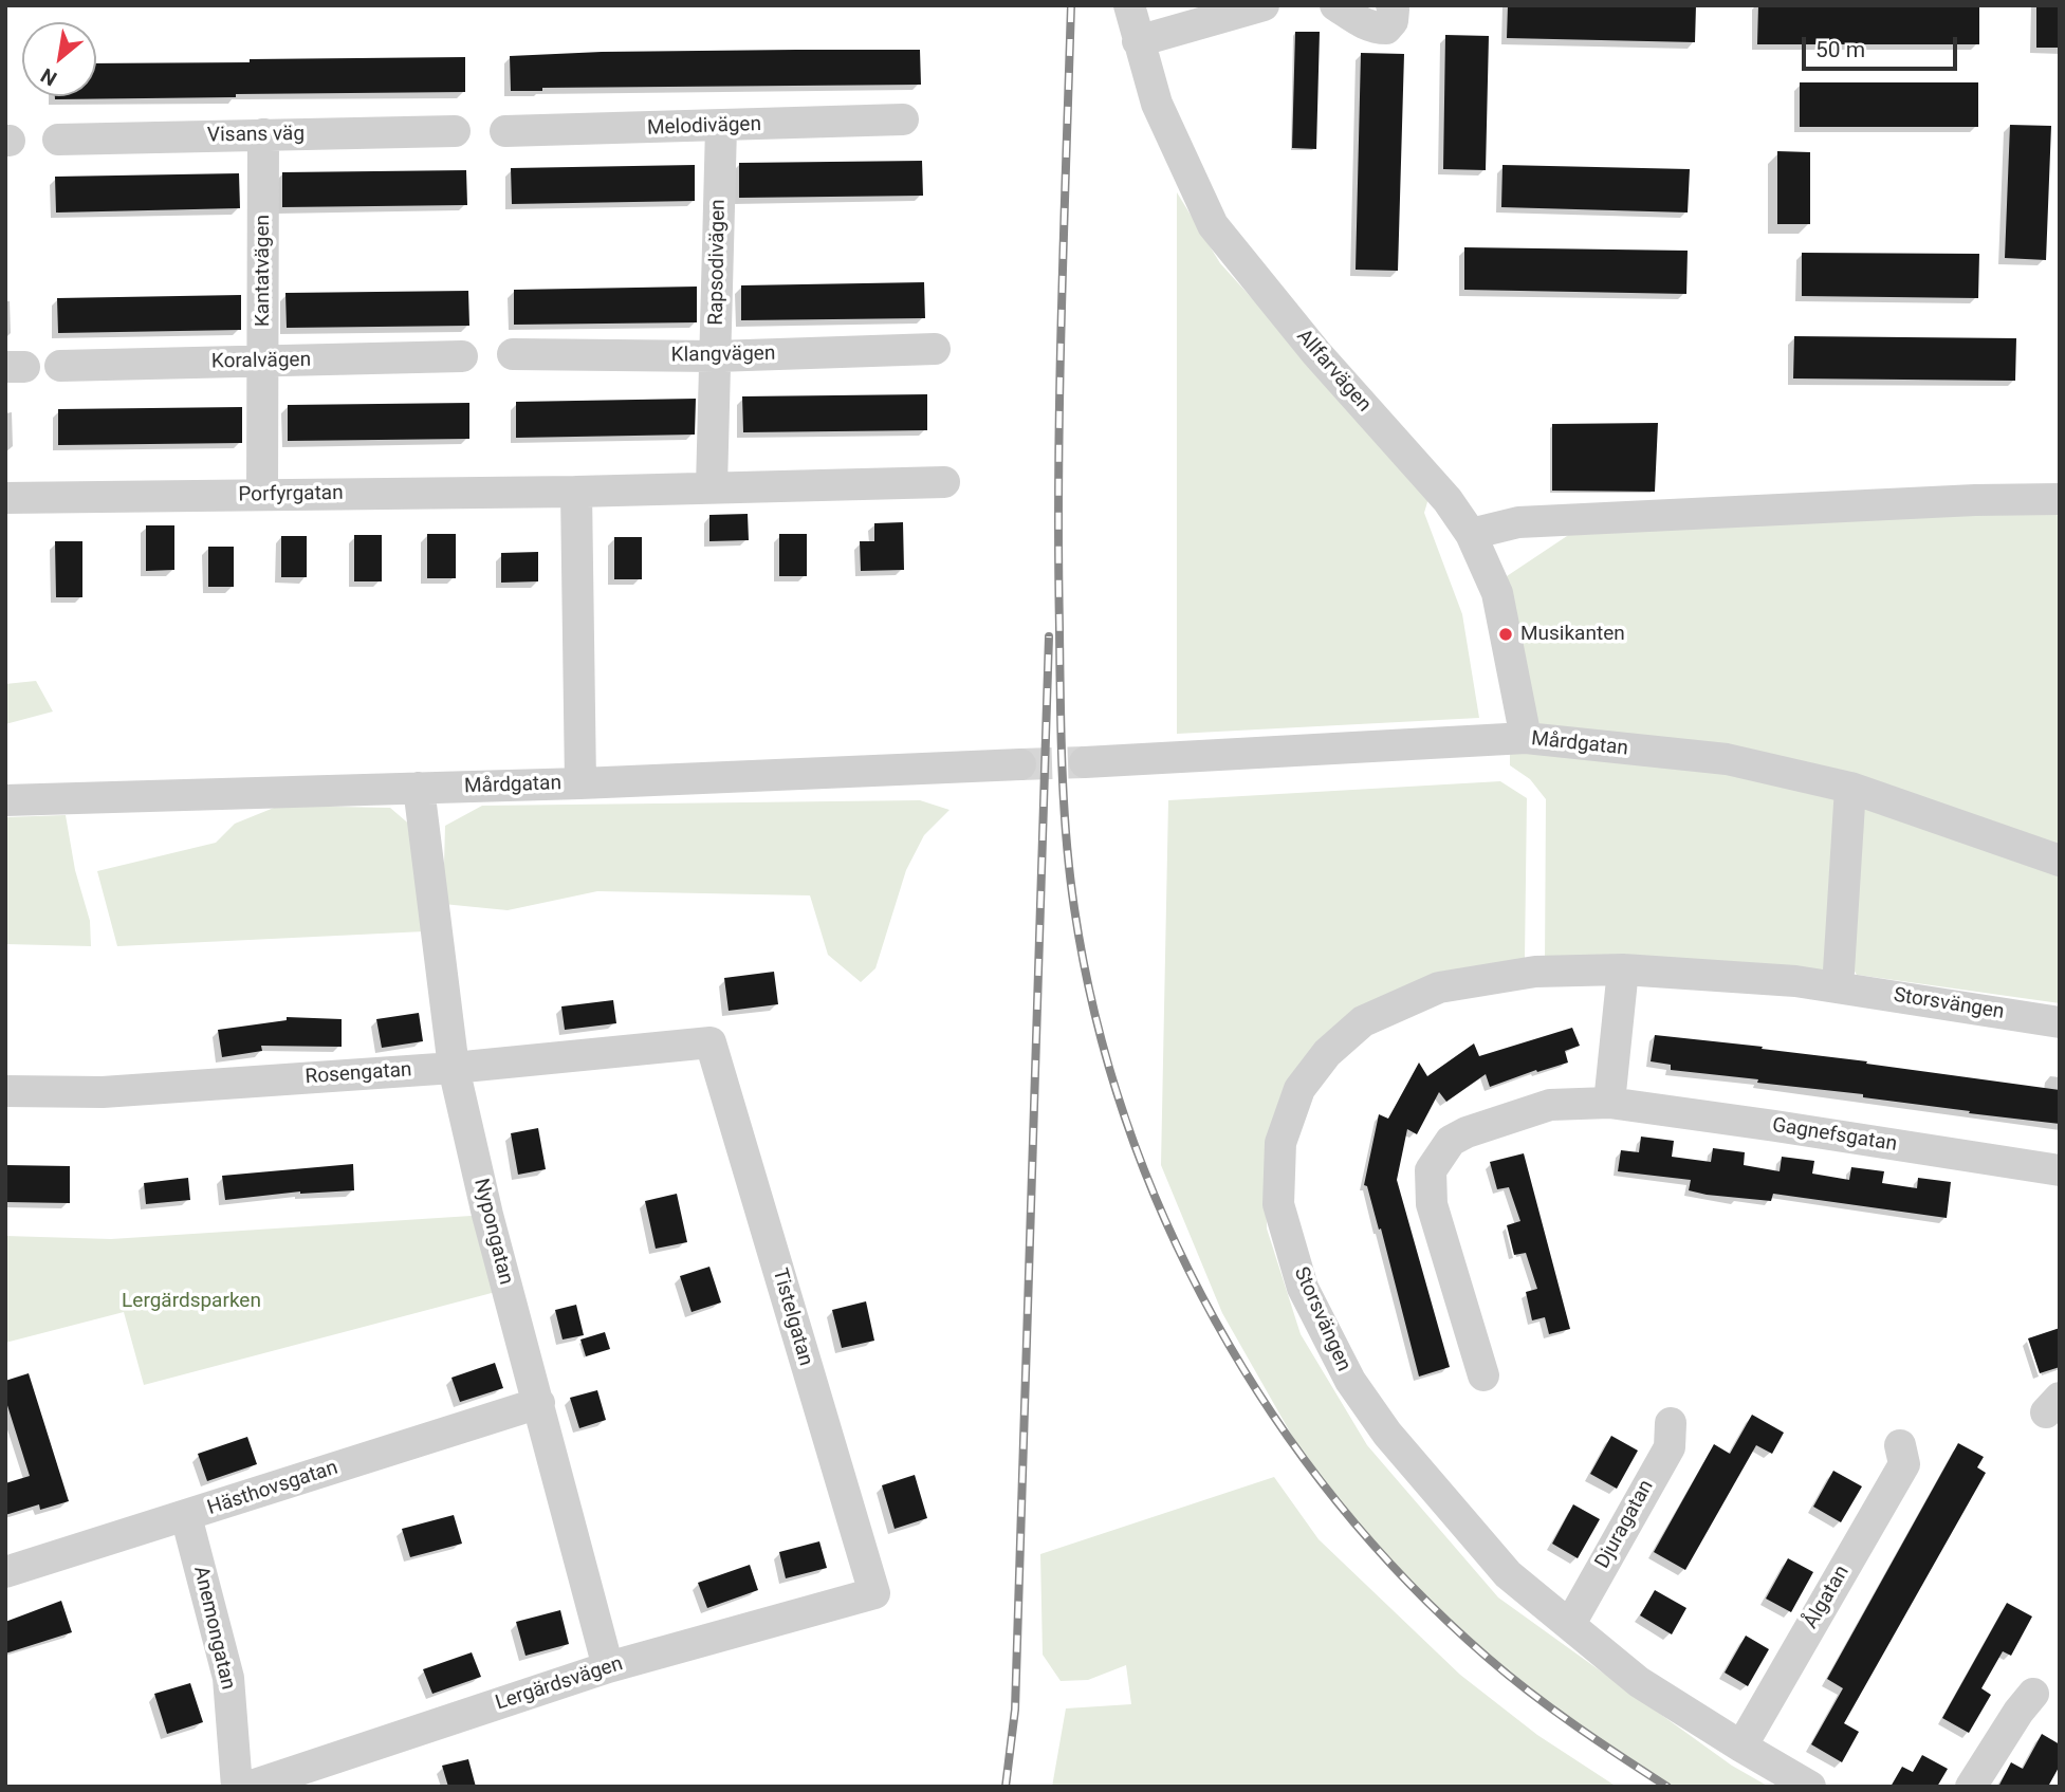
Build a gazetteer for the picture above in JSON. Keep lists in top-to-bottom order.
{
  "streets": {
    "street": [
      "Melodivägen",
      "Visans väg",
      "Rapsodivägen",
      "Kantatvägen",
      "Klangvägen",
      "Koralvägen",
      "Allfarvägen",
      "Porfyrgatan",
      "Mårdgatan",
      "Storsvängen",
      "Rosengatan",
      "Gagnefsgatan",
      "Nypongatan",
      "Tistelgatan",
      "Hästhovsgatan",
      "Djuragatan",
      "Ålgatan",
      "Anemongatan",
      "Lergärdsvägen"
    ]
  },
  "crossings": [
    ["Melodivägen", "Rapsodivägen"],
    ["Visans väg", "Kantatvägen"],
    ["Rapsodivägen", "Klangvägen"],
    ["Rapsodivägen", "Porfyrgatan"],
    ["Kantatvägen", "Koralvägen"],
    ["Kantatvägen", "Porfyrgatan"],
    ["Allfarvägen", "Mårdgatan"],
    ["Mårdgatan", "Nypongatan"],
    ["Storsvängen", "Djuragatan"],
    ["Storsvängen", "Ålgatan"],
    ["Rosengatan", "Nypongatan"],
    ["Rosengatan", "Tistelgatan"],
    ["Nypongatan", "Hästhovsgatan"],
    ["Nypongatan", "Lergärdsvägen"],
    ["Tistelgatan", "Lergärdsvägen"],
    ["Hästhovsgatan", "Anemongatan"]
  ],
  "parks": ["Lergärdsparken"],
  "places": ["Musikanten"],
  "scale_bar": "50 m",
  "north": "bottom left"
}
